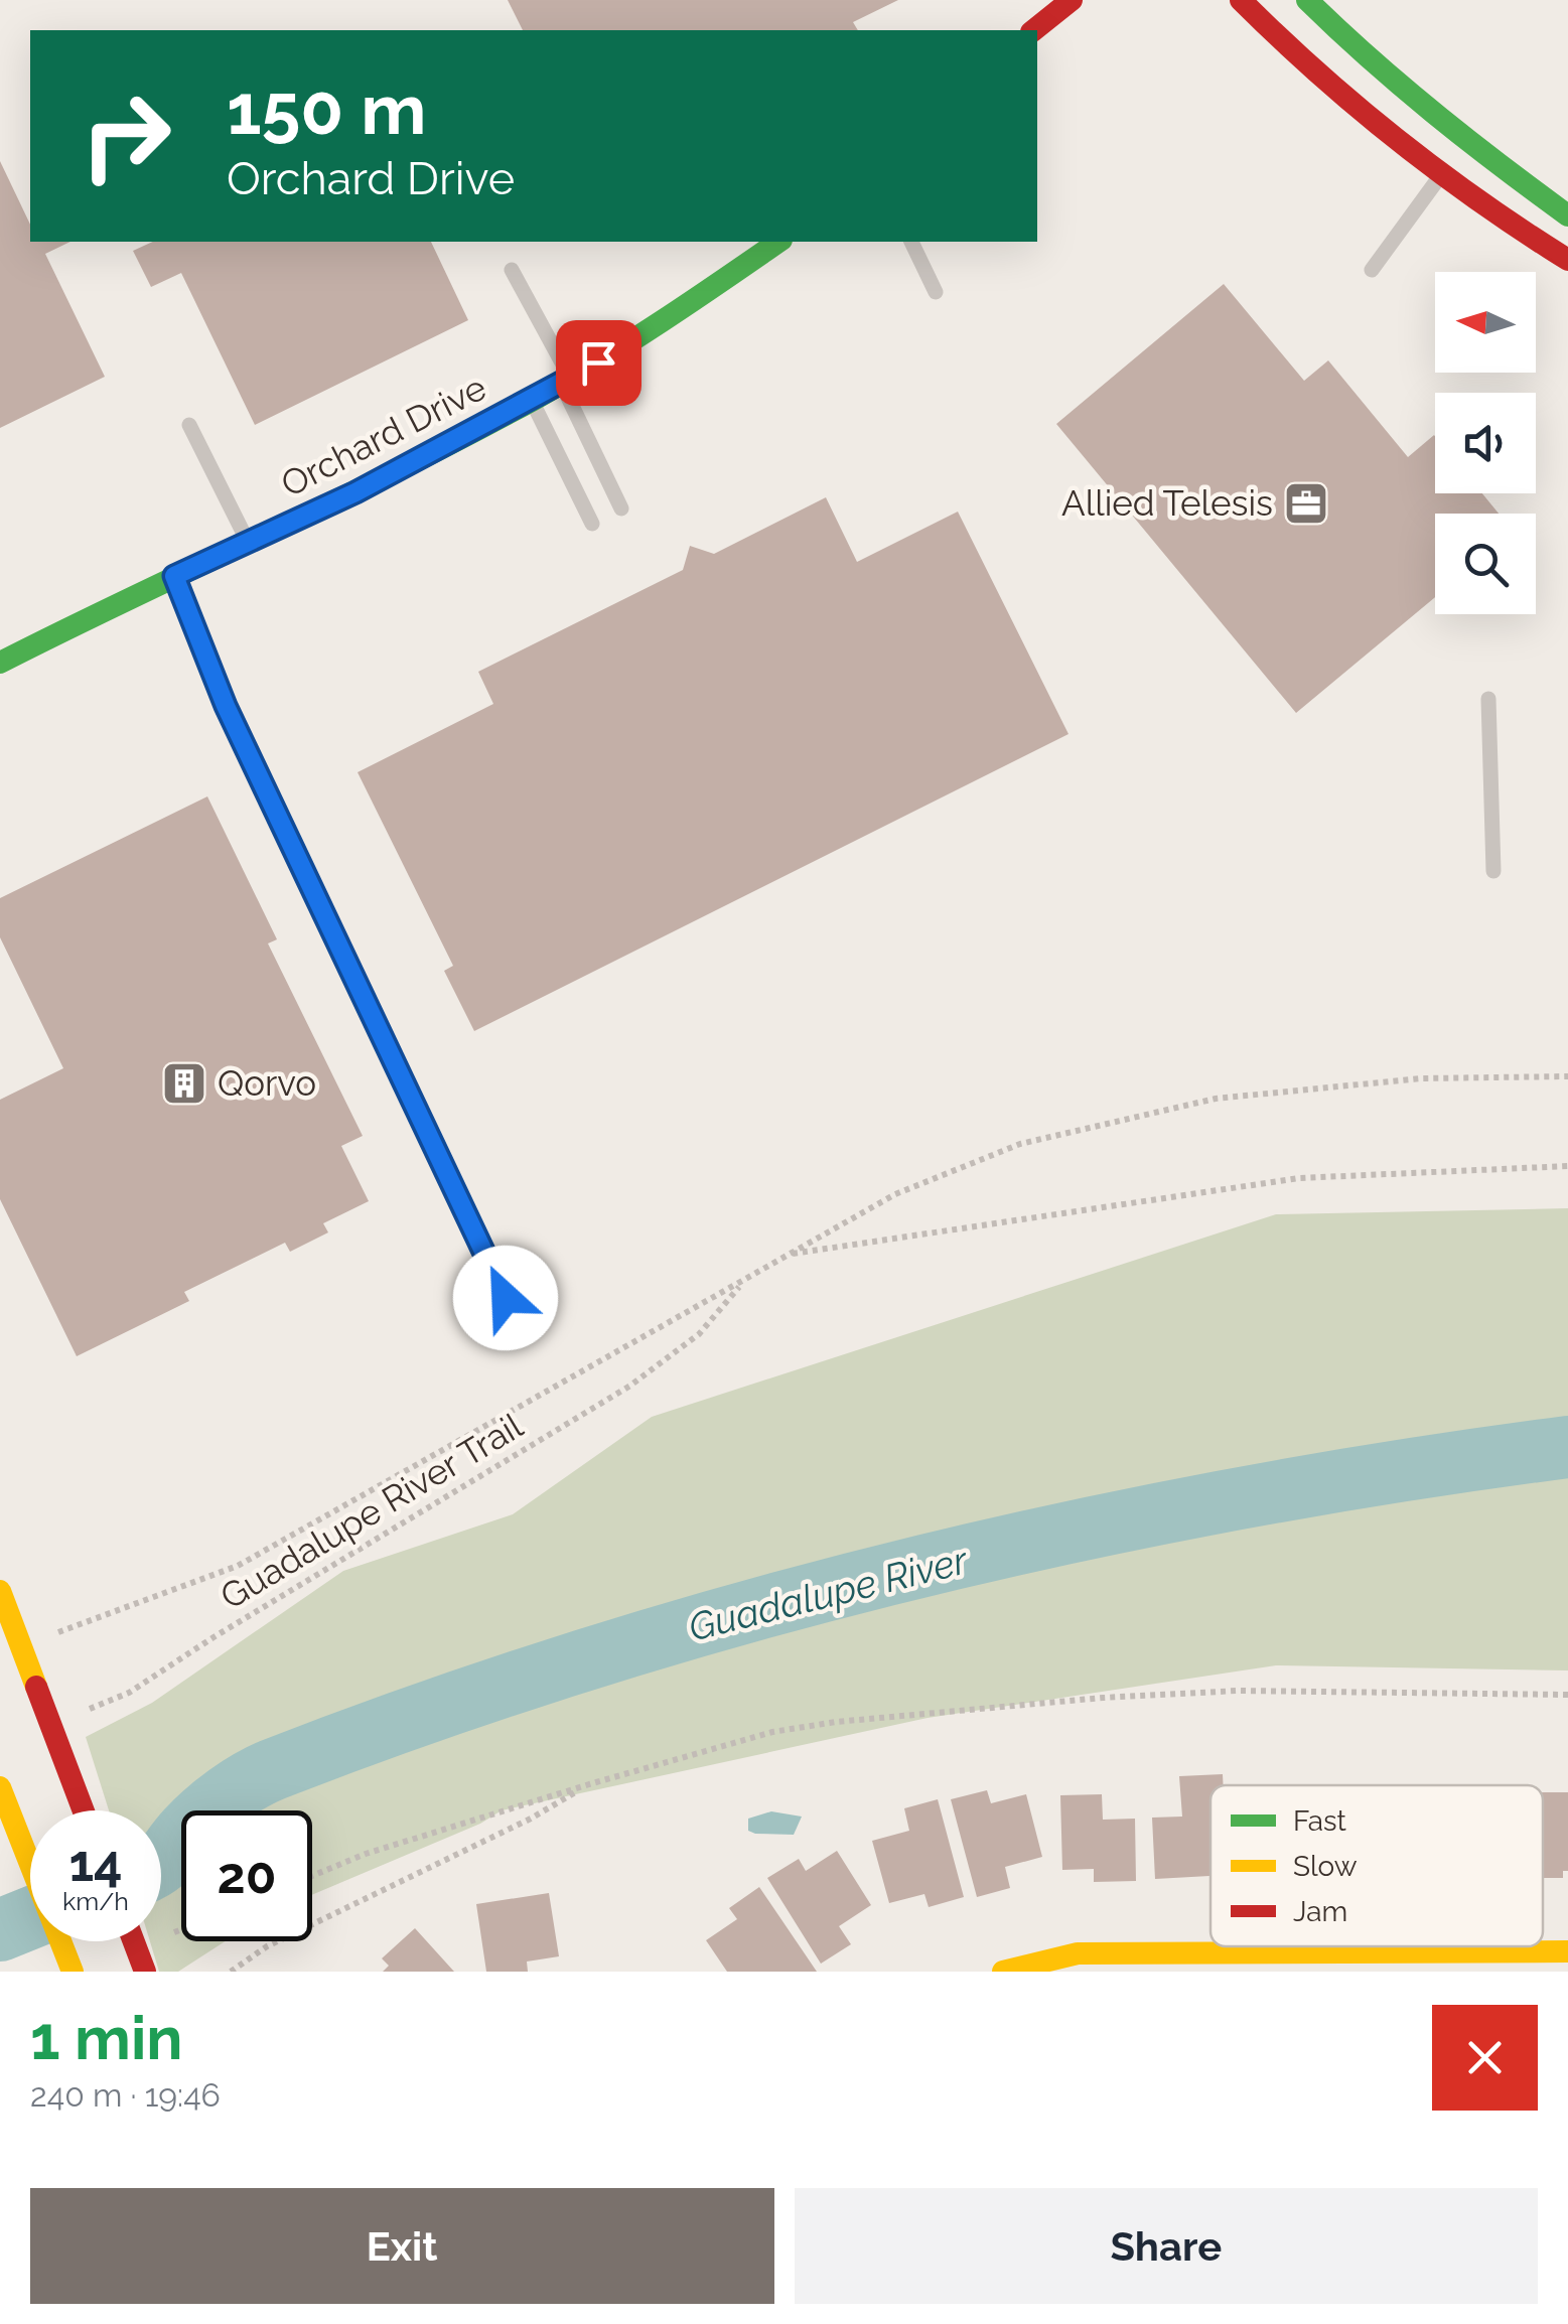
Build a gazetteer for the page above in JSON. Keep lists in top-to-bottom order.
{
  "streets": {
    "main road": ["Orchard Drive"],
    "path": ["Guadalupe River Trail"]
  },
  "water": ["Guadalupe River"],
  "places": {
    "office": ["Allied Telesis"],
    "building": ["Qorvo"]
  },
  "legend": ["Fast", "Slow", "Jam"],
  "north": "left",
  "page": {
    "turn": ["150 m", "Orchard Drive"],
    "speed": "14 km/h",
    "limit": "20",
    "heading": ["1 min", "240 m · 19:46"],
    "buttons": ["Exit", "Share"]
  }
}
